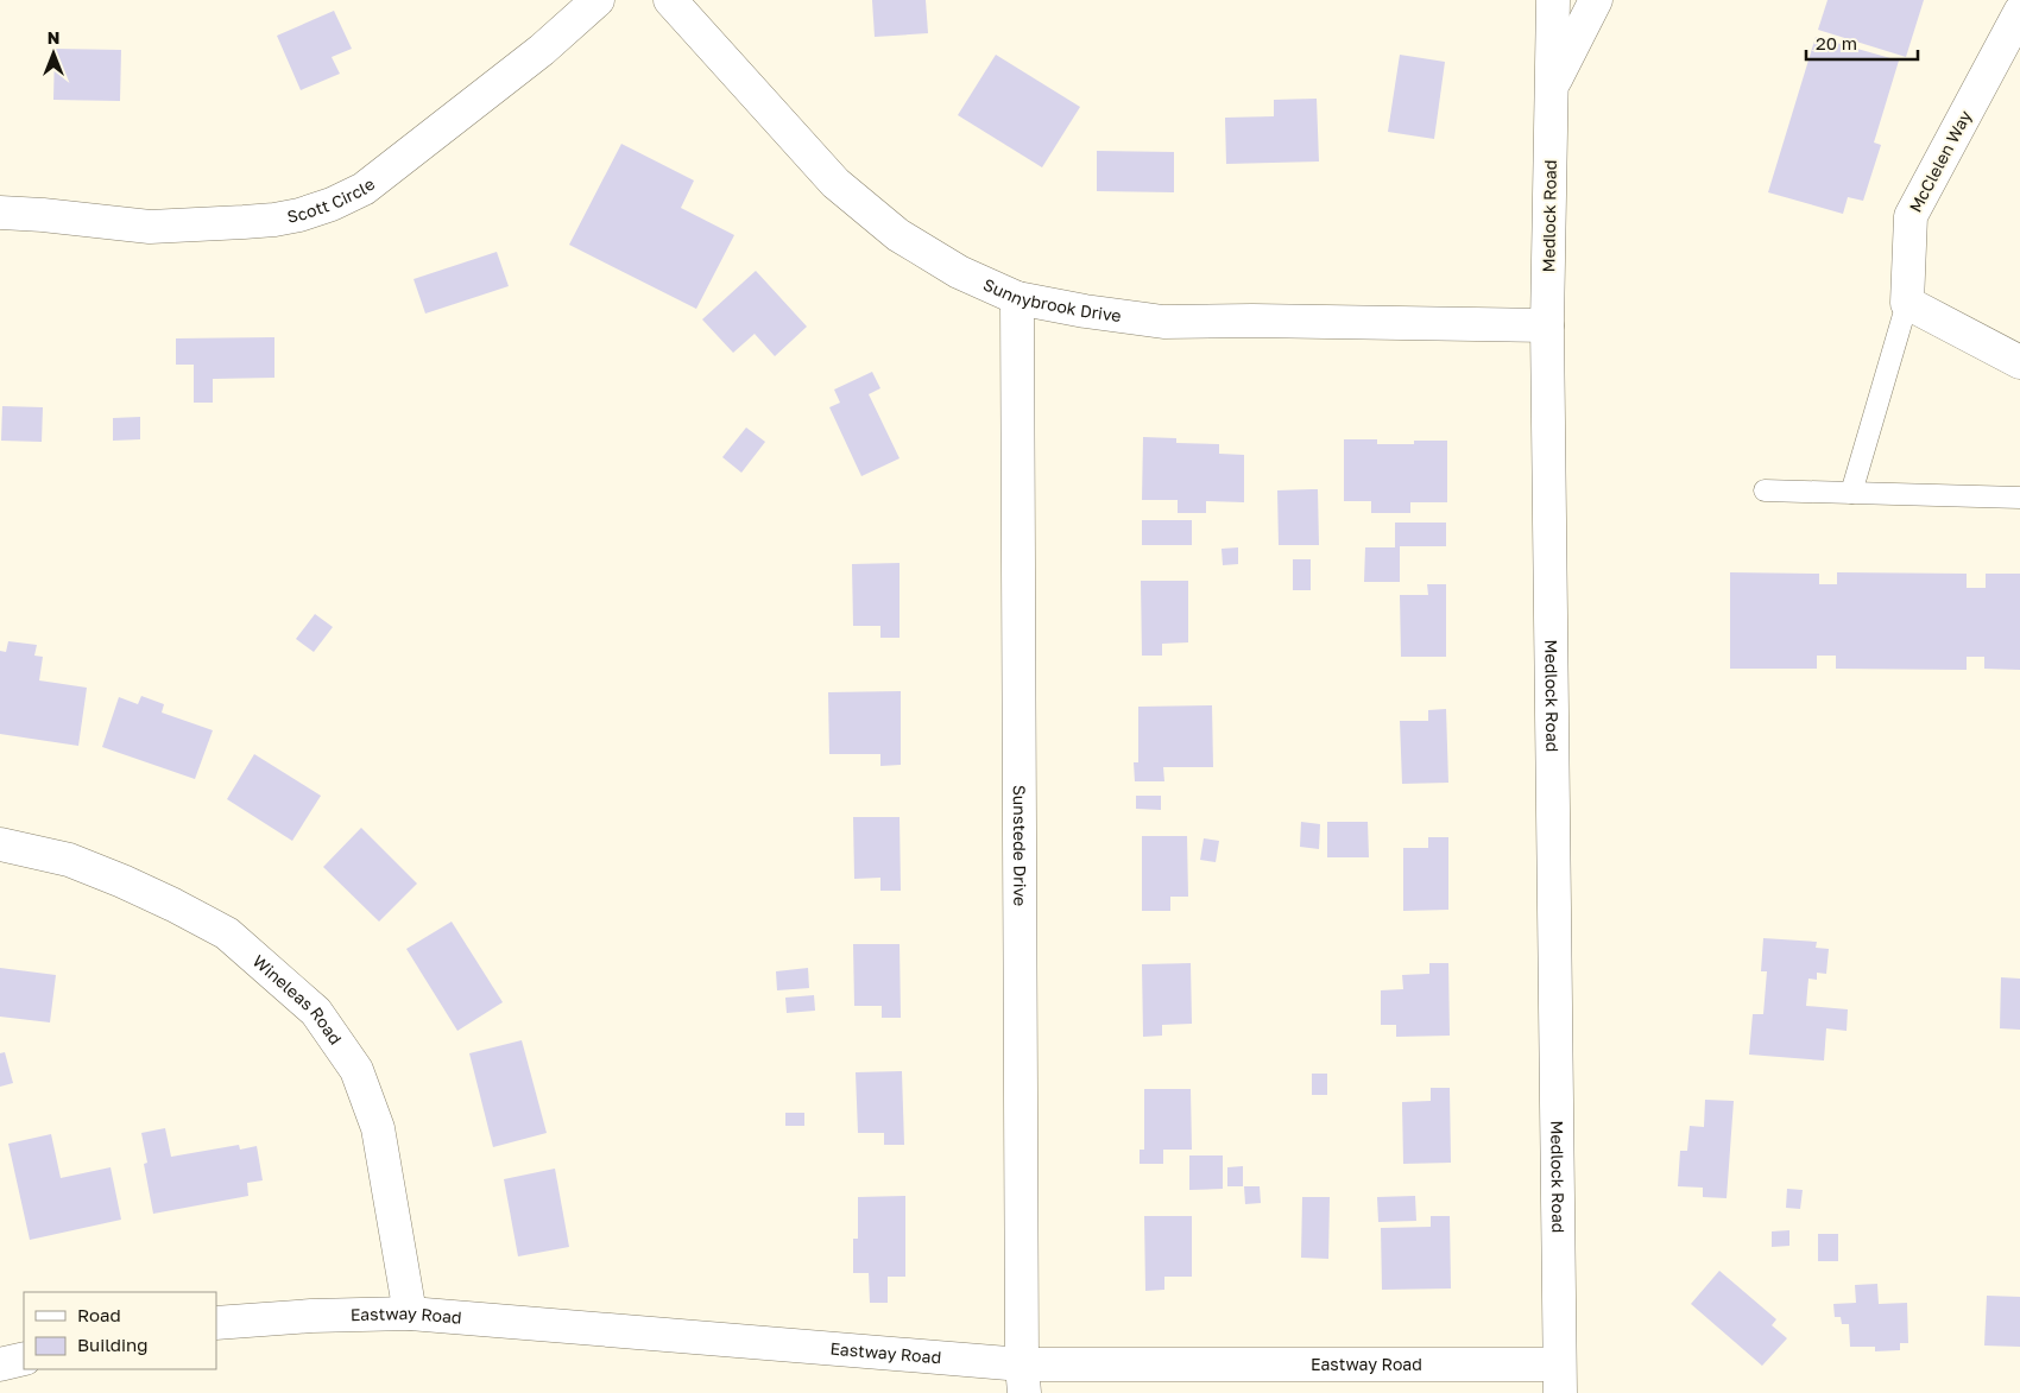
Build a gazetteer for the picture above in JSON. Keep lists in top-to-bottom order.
{
  "streets": {
    "street": [
      "McClelen Way",
      "Scott Circle",
      "Medlock Road",
      "Sunnybrook Drive",
      "Sunstede Drive",
      "Wineleas Road",
      "Eastway Road"
    ]
  },
  "crossings": [
    ["Medlock Road", "Sunnybrook Drive"],
    ["Medlock Road", "Eastway Road"],
    ["Sunnybrook Drive", "Sunstede Drive"],
    ["Sunstede Drive", "Eastway Road"],
    ["Wineleas Road", "Eastway Road"]
  ],
  "legend": ["Road", "Building"],
  "scale_bar": "20 m",
  "north": "top"
}
